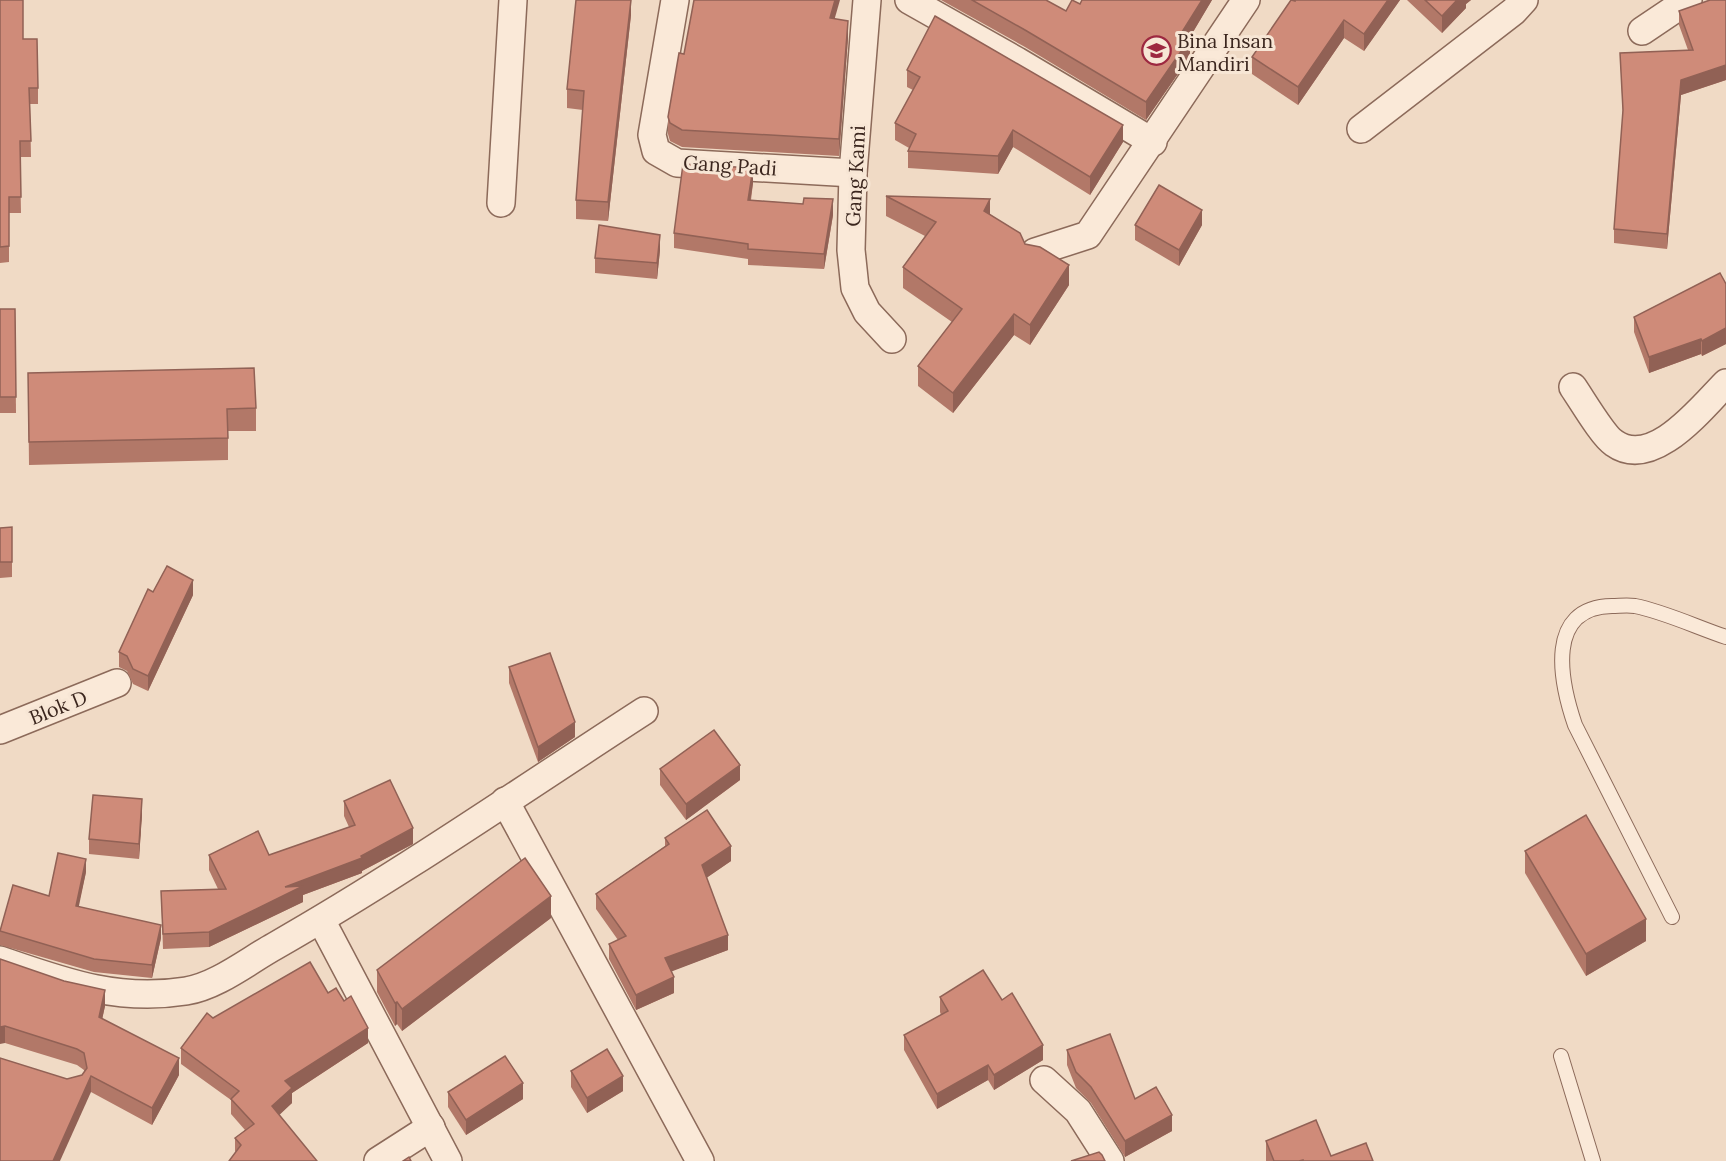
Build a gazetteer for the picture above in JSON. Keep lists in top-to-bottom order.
{
  "streets": {
    "street": ["Gang Padi", "Gang Kami", "Blok D"]
  },
  "crossings": [
    ["Gang Padi", "Gang Kami"]
  ],
  "places": {
    "school or university": ["Bina Insan Mandiri"]
  }
}
